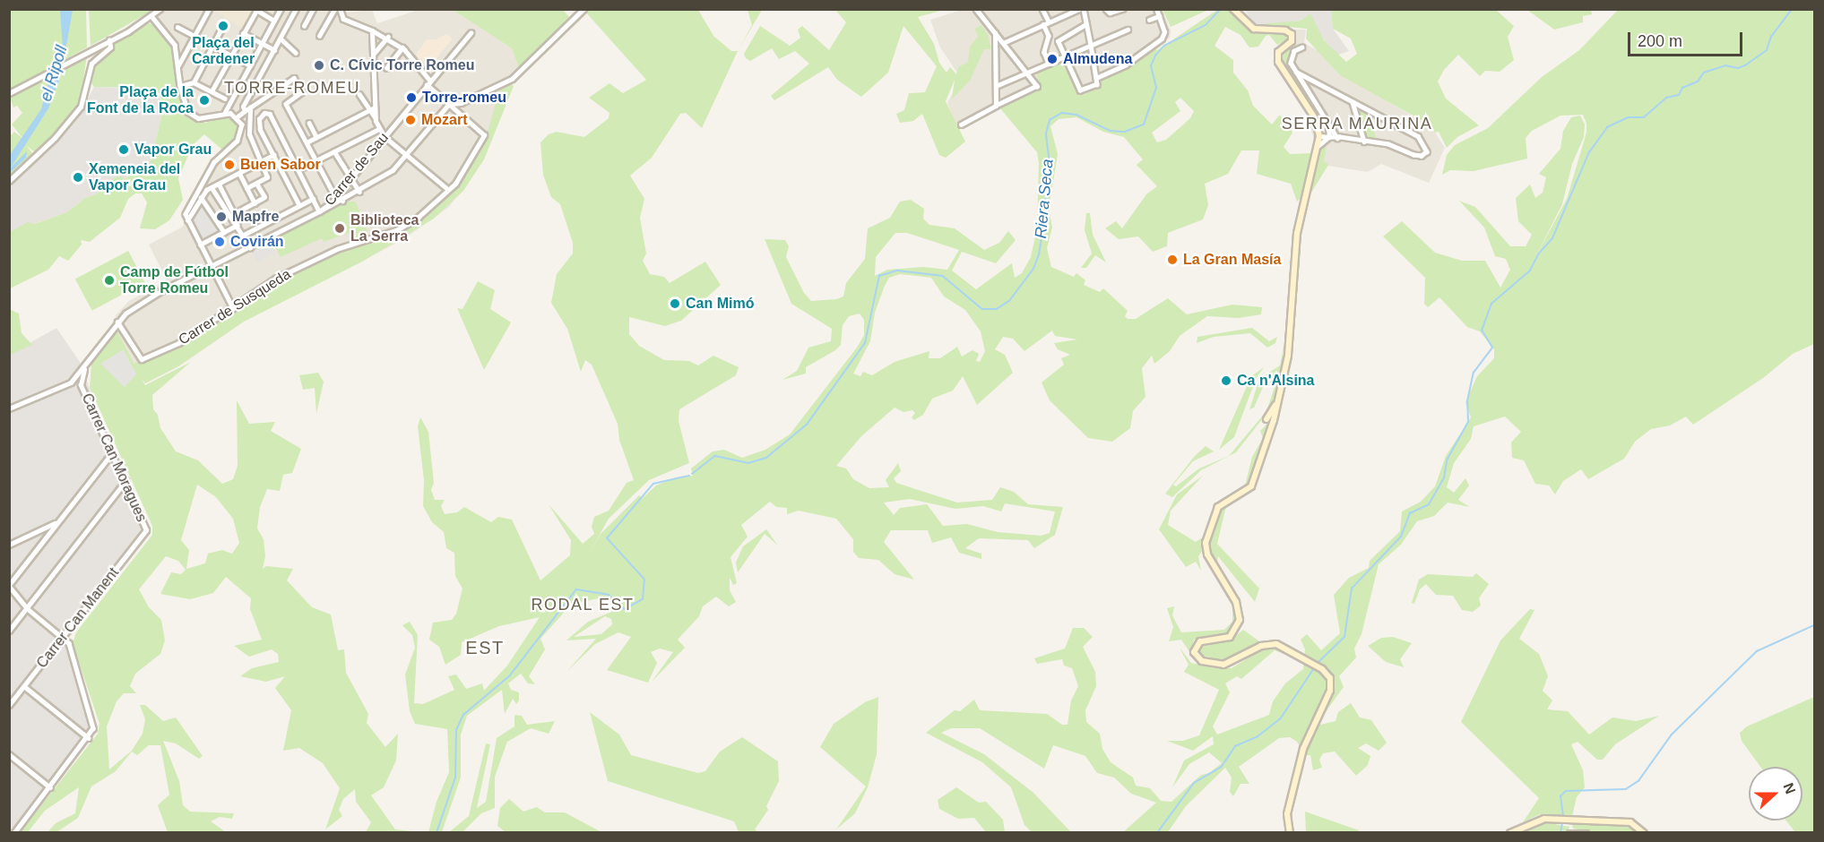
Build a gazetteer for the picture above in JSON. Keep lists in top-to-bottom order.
{
  "streets": {
    "street": [
      "Carrer de Sau",
      "Carrer de Susqueda",
      "Carrer Can Moragues",
      "Carrer Can Manent"
    ]
  },
  "crossings": [
    ["Carrer Can Moragues", "Carrer Can Manent"]
  ],
  "districts": [
    "TORRE-ROMEU",
    "SERRA MAURINA",
    "RODAL EST",
    "EST"
  ],
  "water": ["el Ripoll", "Riera Seca"],
  "places": [
    "Plaça del Cardener",
    "Almudena",
    "C. Cívic Torre Romeu",
    "Torre-romeu",
    "Plaça de la Font de la Roca",
    "Mozart",
    "Vapor Grau",
    "Buen Sabor",
    "Xemeneia del Vapor Grau",
    "Mapfre",
    "Biblioteca La Serra",
    "Covirán",
    "La Gran Masía",
    "Camp de Fútbol Torre Romeu",
    "Can Mimó",
    "Ca n'Alsina"
  ],
  "scale_bar": "200 m",
  "north": "right"
}
